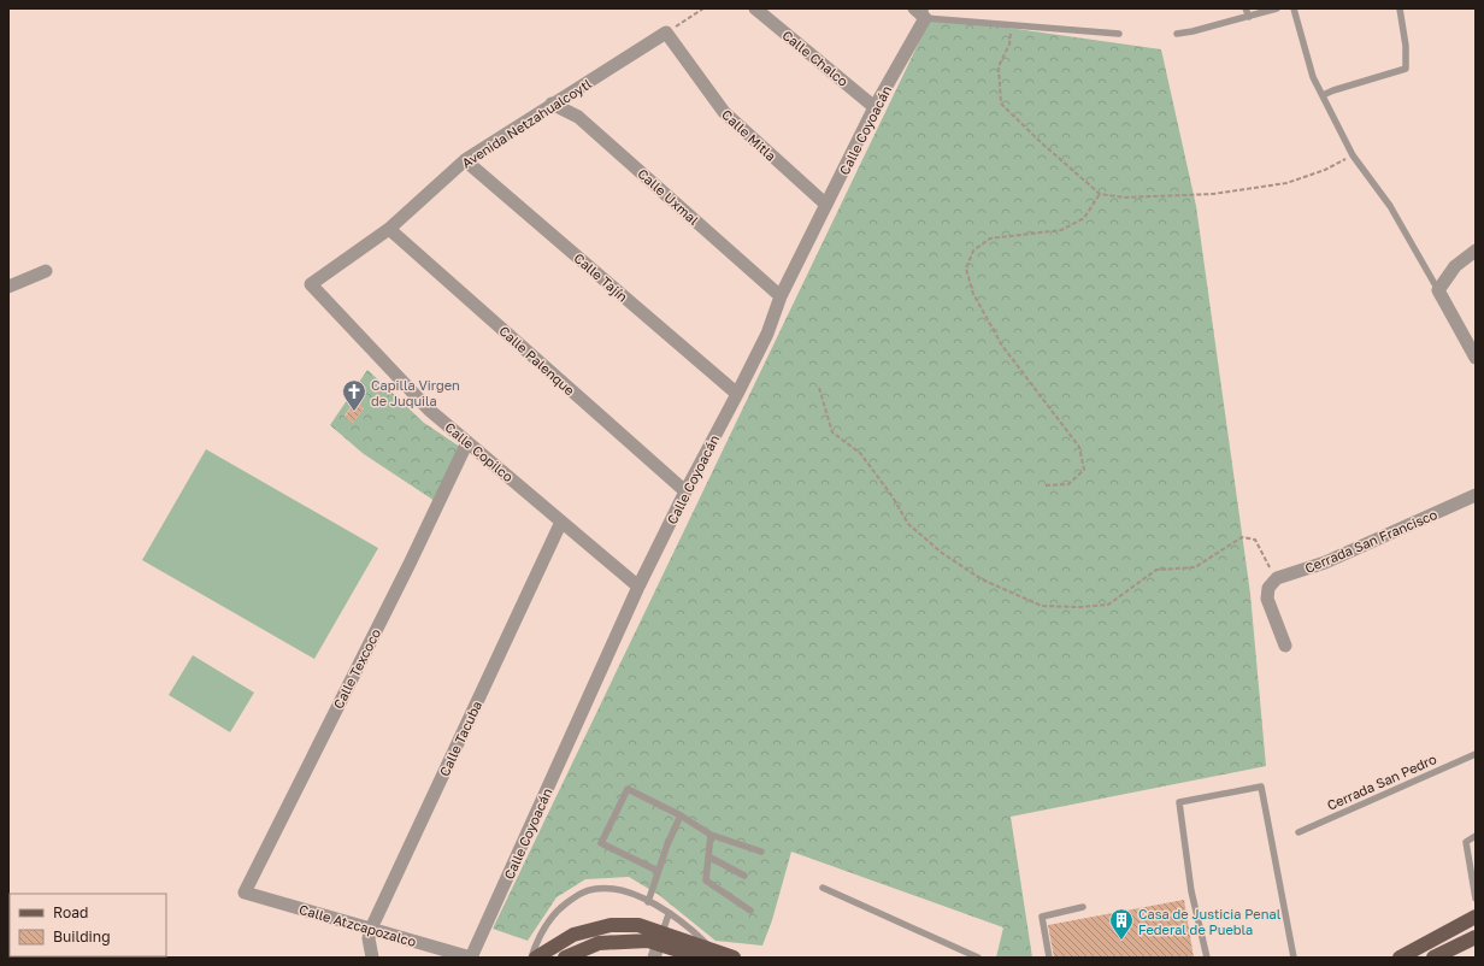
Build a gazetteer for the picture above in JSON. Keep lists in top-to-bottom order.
{
  "streets": {
    "street": [
      "Calle Chalco",
      "Avenida Netzahualcoytl",
      "Calle Coyoacán",
      "Calle Mitla",
      "Calle Uxmal",
      "Calle Tajín",
      "Calle Palenque",
      "Calle Copilco",
      "Cerrada San Francisco",
      "Calle Texcoco",
      "Calle Tacuba",
      "Calle Atzcapozalco"
    ],
    "lane": ["Cerrada San Pedro"]
  },
  "crossings": [
    ["Calle Chalco", "Calle Coyoacán"],
    ["Avenida Netzahualcoytl", "Calle Mitla"],
    ["Avenida Netzahualcoytl", "Calle Uxmal"],
    ["Avenida Netzahualcoytl", "Calle Tajín"],
    ["Avenida Netzahualcoytl", "Calle Palenque"],
    ["Avenida Netzahualcoytl", "Calle Copilco"],
    ["Calle Coyoacán", "Calle Mitla"],
    ["Calle Coyoacán", "Calle Uxmal"],
    ["Calle Coyoacán", "Calle Tajín"],
    ["Calle Coyoacán", "Calle Palenque"],
    ["Calle Coyoacán", "Calle Copilco"],
    ["Calle Coyoacán", "Calle Atzcapozalco"],
    ["Calle Copilco", "Calle Texcoco"],
    ["Calle Copilco", "Calle Tacuba"],
    ["Calle Texcoco", "Calle Atzcapozalco"],
    ["Calle Tacuba", "Calle Atzcapozalco"]
  ],
  "places": {
    "church": ["Capilla Virgen de Juquila"],
    "building": ["Casa de Justicia Penal Federal de Puebla"]
  },
  "legend": ["Road", "Building"]
}
